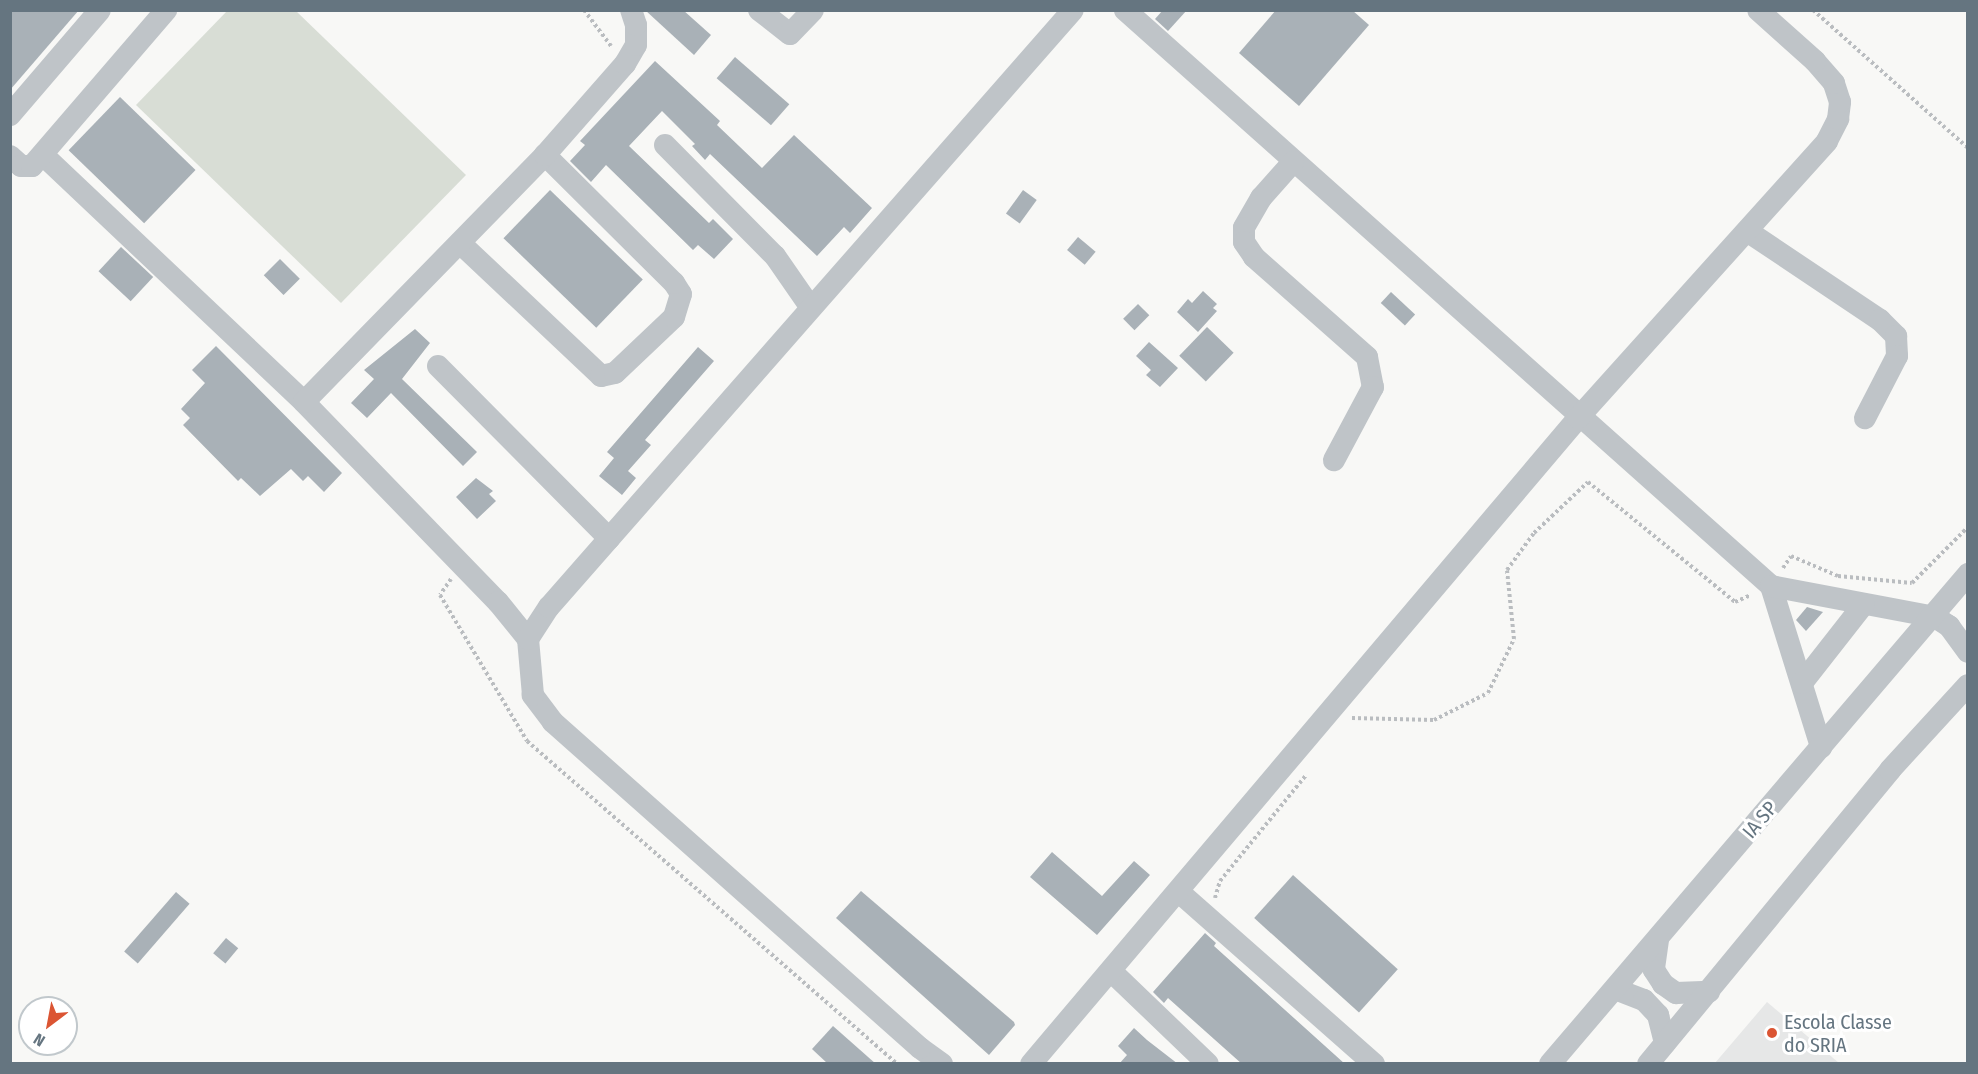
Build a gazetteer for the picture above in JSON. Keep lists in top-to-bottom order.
{
  "streets": {
    "street": ["IA SP"]
  },
  "places": ["Escola Classe do SRIA"],
  "north": "bottom left"
}
